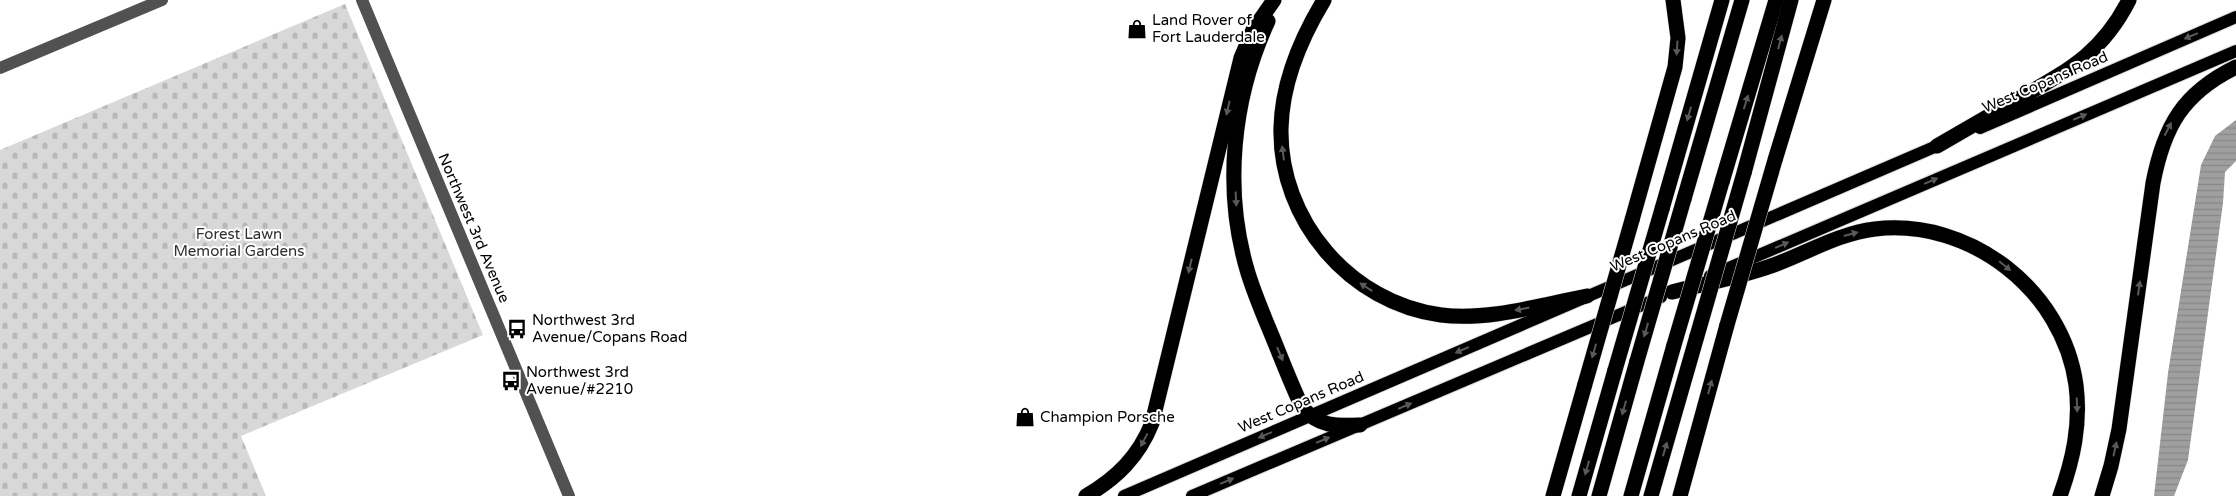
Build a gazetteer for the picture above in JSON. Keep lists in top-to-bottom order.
{
  "streets": {
    "main road": ["West Copans Road"],
    "street": ["Northwest 3rd Avenue"]
  },
  "parks": ["Forest Lawn Memorial Gardens"],
  "places": {
    "shop": ["Land Rover of Fort Lauderdale", "Champion Porsche"],
    "bus stop": ["Northwest 3rd Avenue/Copans Road", "Northwest 3rd Avenue/#2210"]
  }
}
